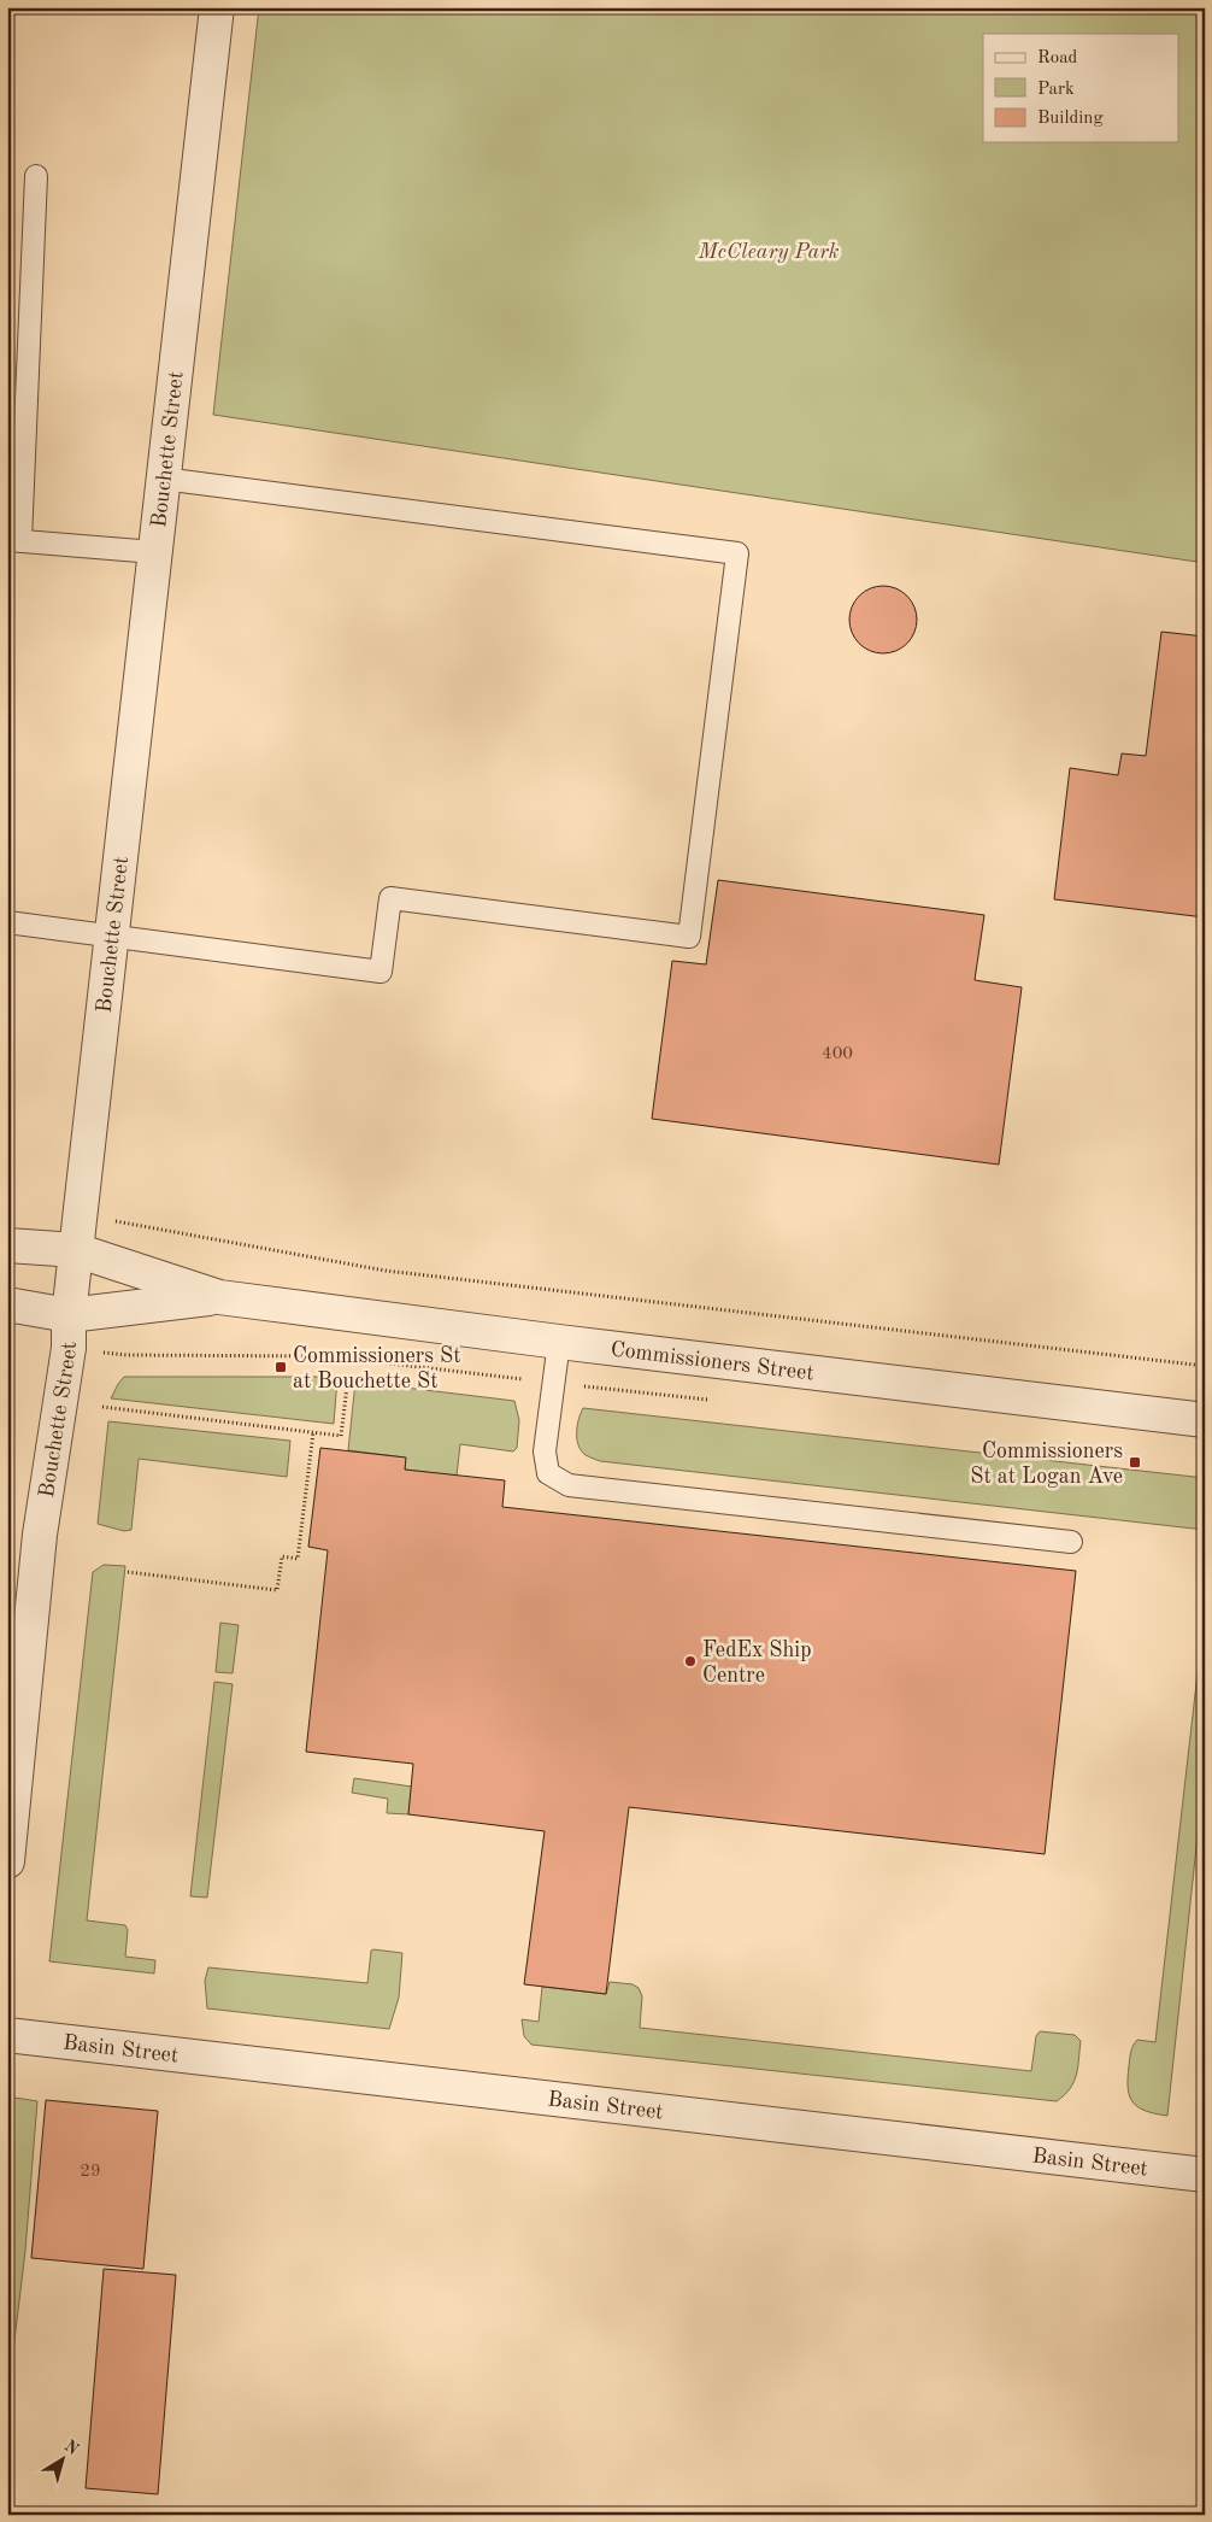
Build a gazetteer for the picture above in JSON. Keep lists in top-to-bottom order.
{
  "streets": {
    "street": ["Bouchette Street", "Commissioners Street", "Basin Street"]
  },
  "crossings": [
    ["Bouchette Street", "Commissioners Street"]
  ],
  "parks": ["McCleary Park"],
  "places": {
    "transit": ["Commissioners St at Bouchette St", "Commissioners St at Logan Ave"],
    "other": ["FedEx Ship Centre"]
  },
  "house_numbers": ["400", "29"],
  "legend": ["Road", "Park", "Building"],
  "north": "top right"
}
